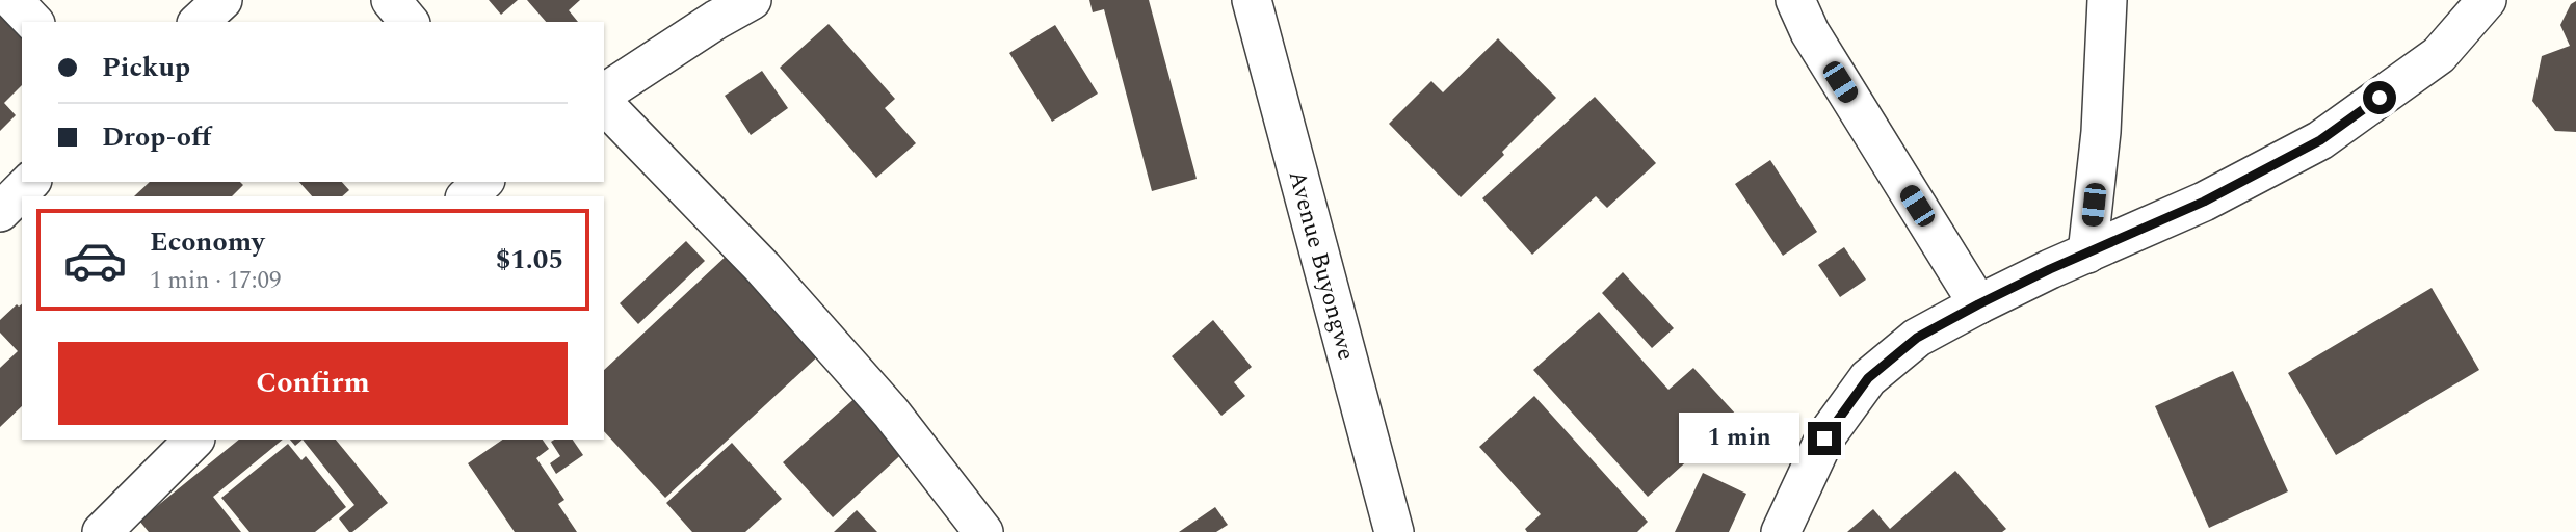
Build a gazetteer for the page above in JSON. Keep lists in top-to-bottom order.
{
  "streets": {
    "street": ["Avenue Buyongwe"]
  },
  "page": {
    "banner": ["Pickup", "Drop-off"],
    "list": [
      {
        "name": "Economy",
        "note": "1 min · 17:09",
        "value": "$1.05"
      }
    ],
    "buttons": "Confirm",
    "bubble": "1 min"
  }
}
